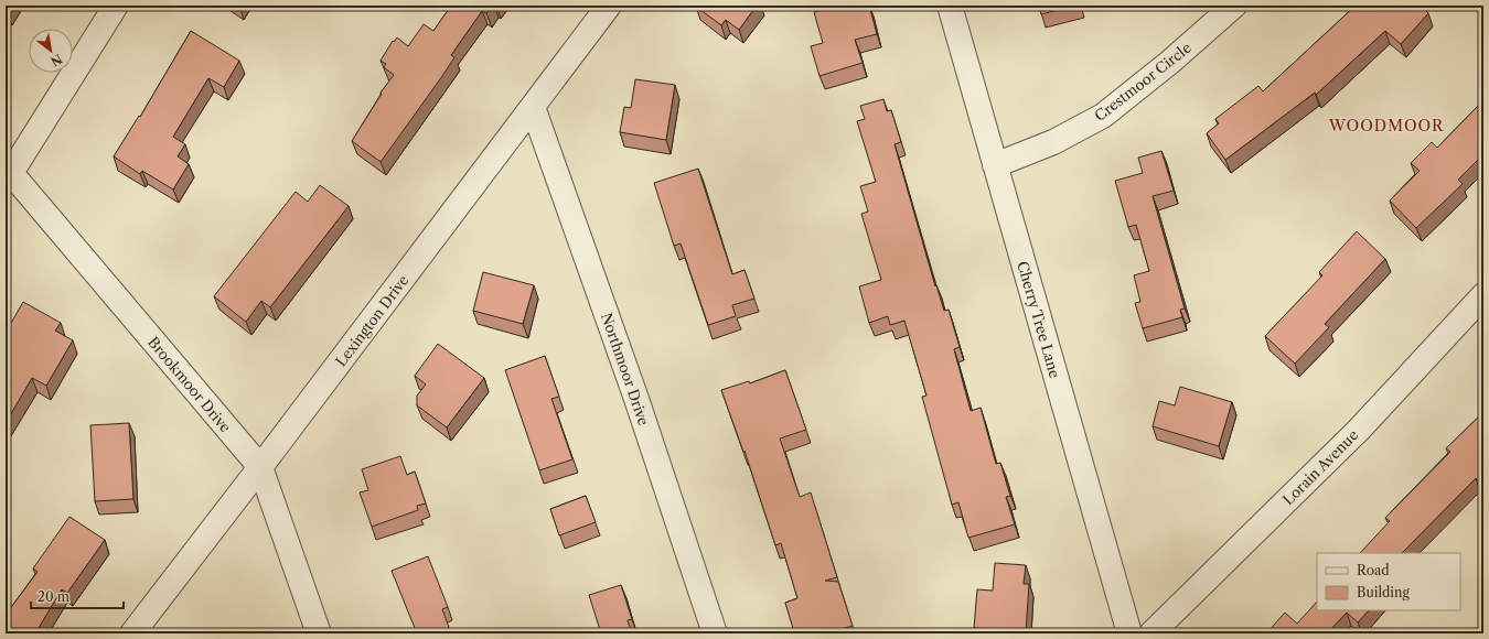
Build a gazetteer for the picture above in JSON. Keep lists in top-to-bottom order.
{
  "streets": {
    "street": [
      "Crestmoor Circle",
      "Cherry Tree Lane",
      "Lexington Drive",
      "Northmoor Drive",
      "Brookmoor Drive",
      "Lorain Avenue"
    ]
  },
  "crossings": [
    ["Crestmoor Circle", "Cherry Tree Lane"],
    ["Lexington Drive", "Northmoor Drive"],
    ["Lexington Drive", "Brookmoor Drive"]
  ],
  "districts": ["WOODMOOR"],
  "legend": ["Road", "Building"],
  "scale_bar": "20 m",
  "north": "bottom right"
}
